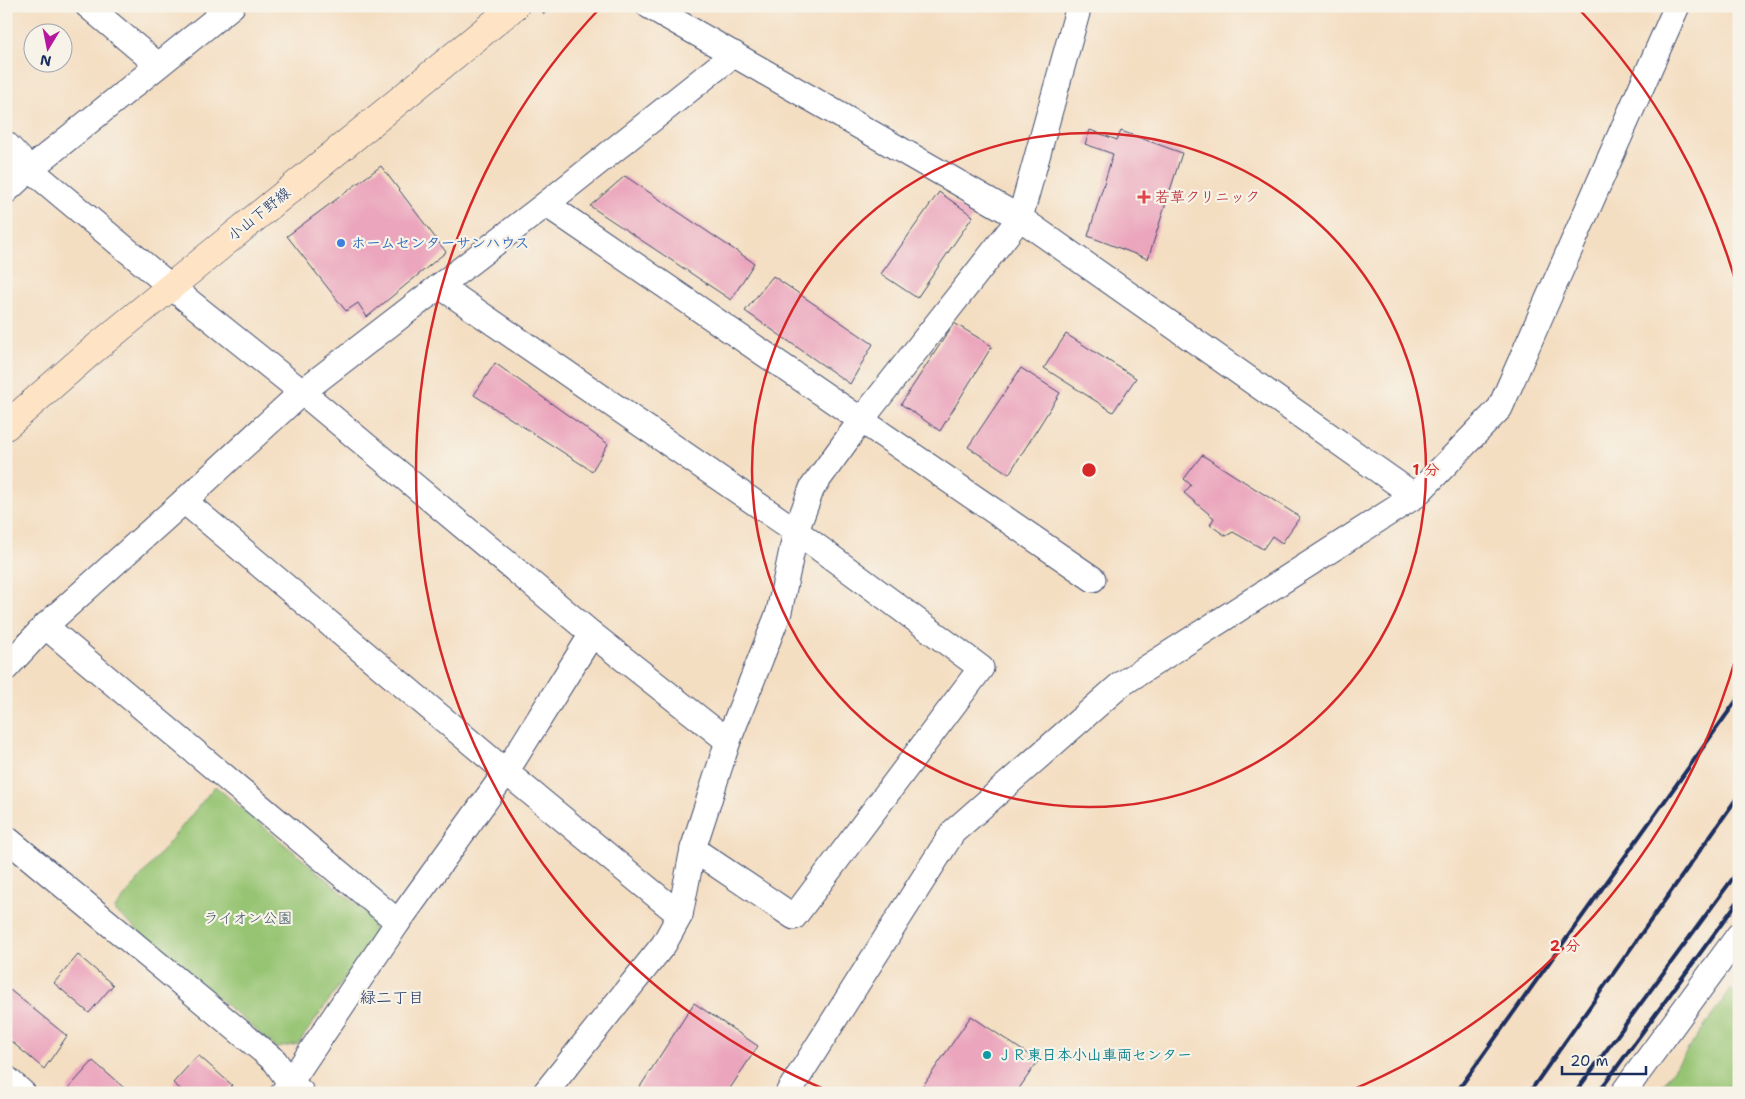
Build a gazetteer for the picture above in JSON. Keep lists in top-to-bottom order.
{
  "streets": {
    "main road": ["小山下野線"]
  },
  "districts": ["緑二丁目"],
  "parks": ["ライオン公園"],
  "places": {
    "health": ["若草クリニック"],
    "other": ["ホームセンターサンハウス", "ＪＲ東日本小山車両センター"]
  },
  "scale_bar": "20 m",
  "north": "bottom",
  "rings": ["1 分", "2 分"]
}
